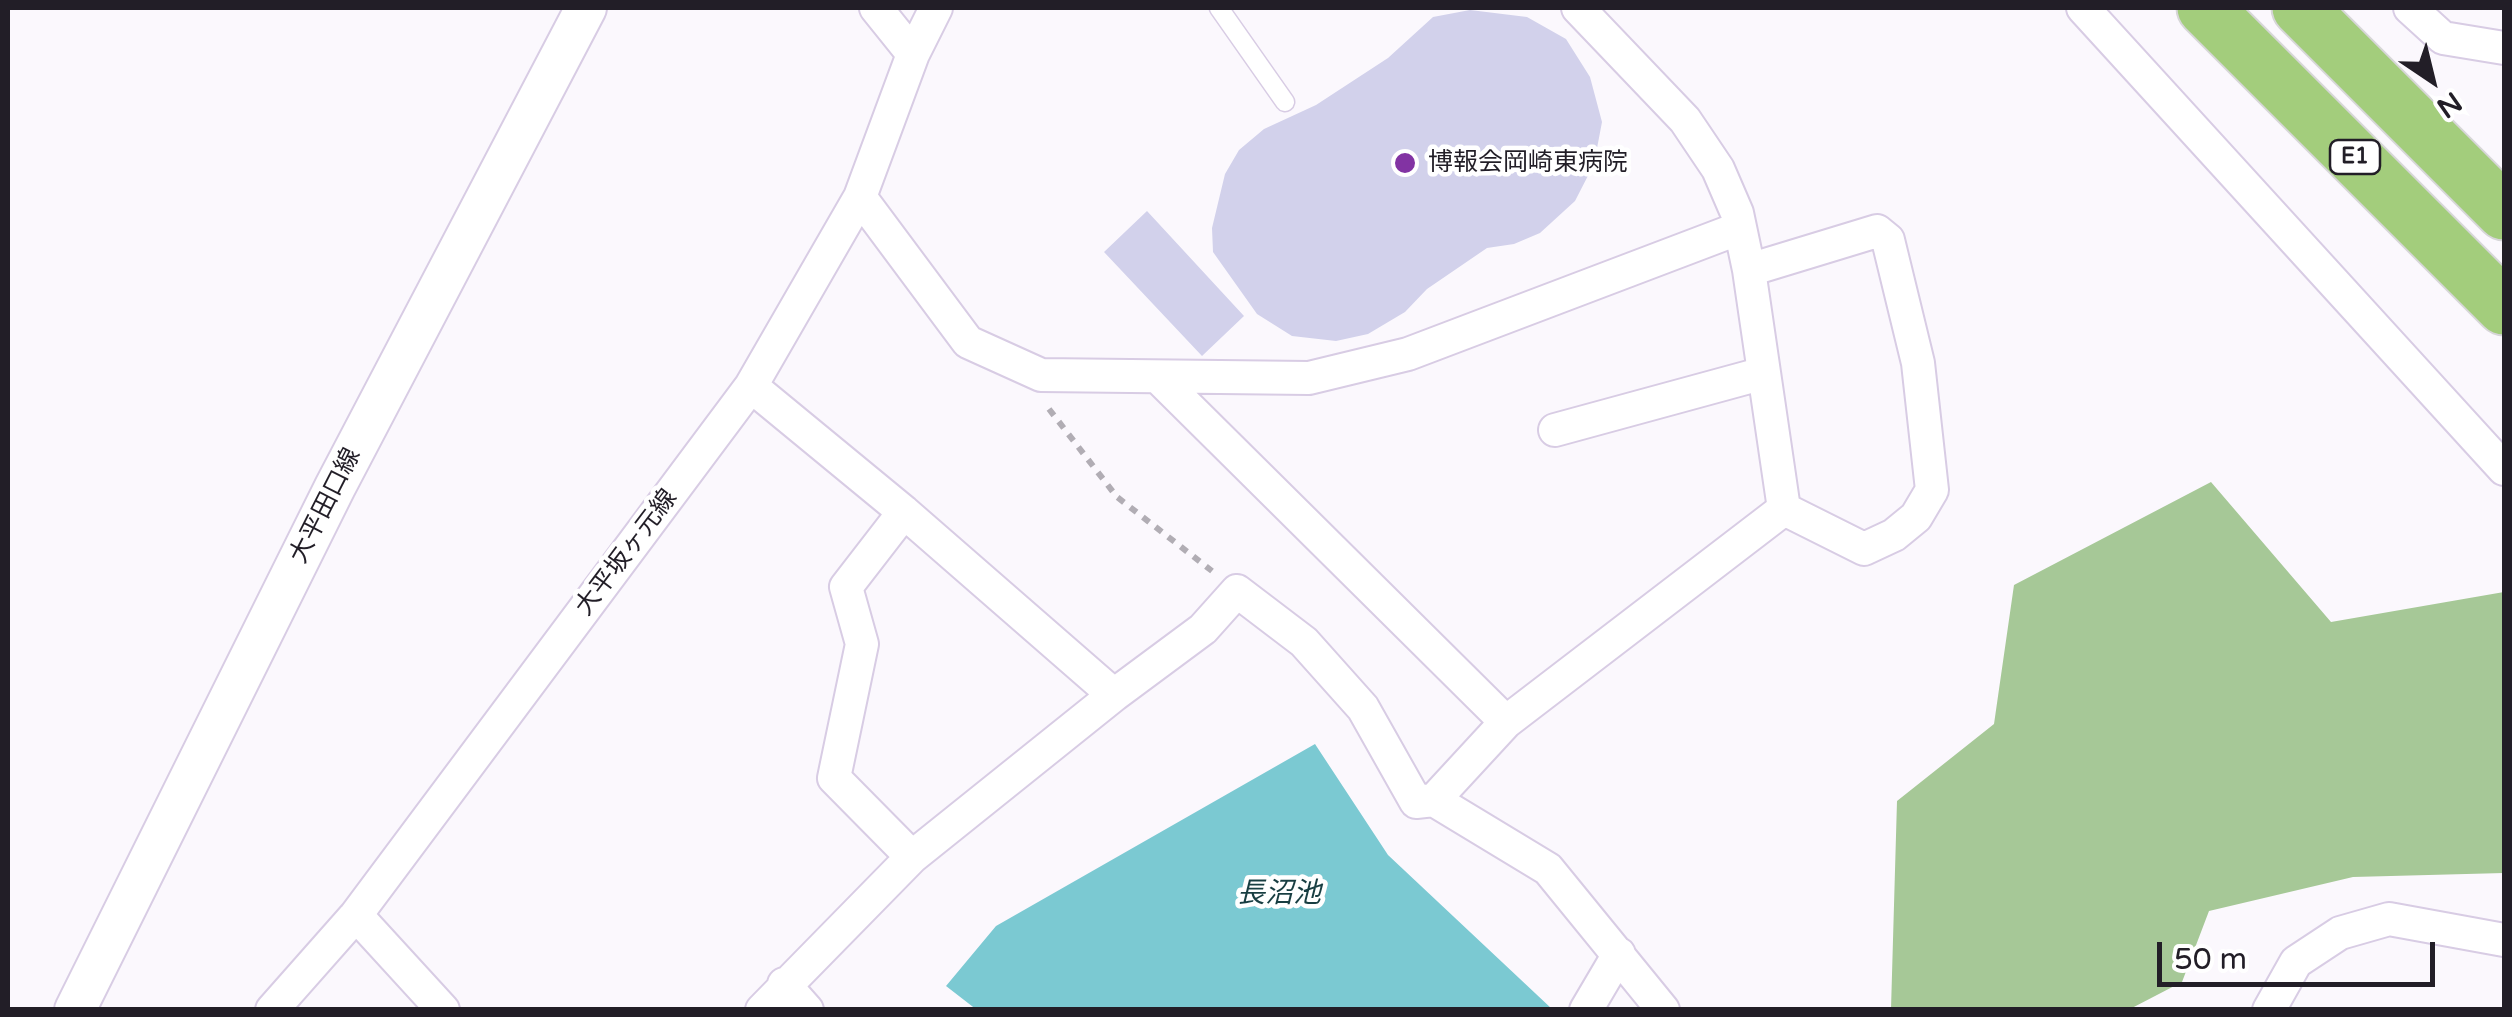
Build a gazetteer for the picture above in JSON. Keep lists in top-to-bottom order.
{
  "streets": {
    "highway": ["E1"],
    "street": ["大平田口線", "大平坂ヶ元線"]
  },
  "water": ["長沼池"],
  "places": ["博報会岡崎東病院"],
  "scale_bar": "50 m",
  "north": "bottom right"
}
